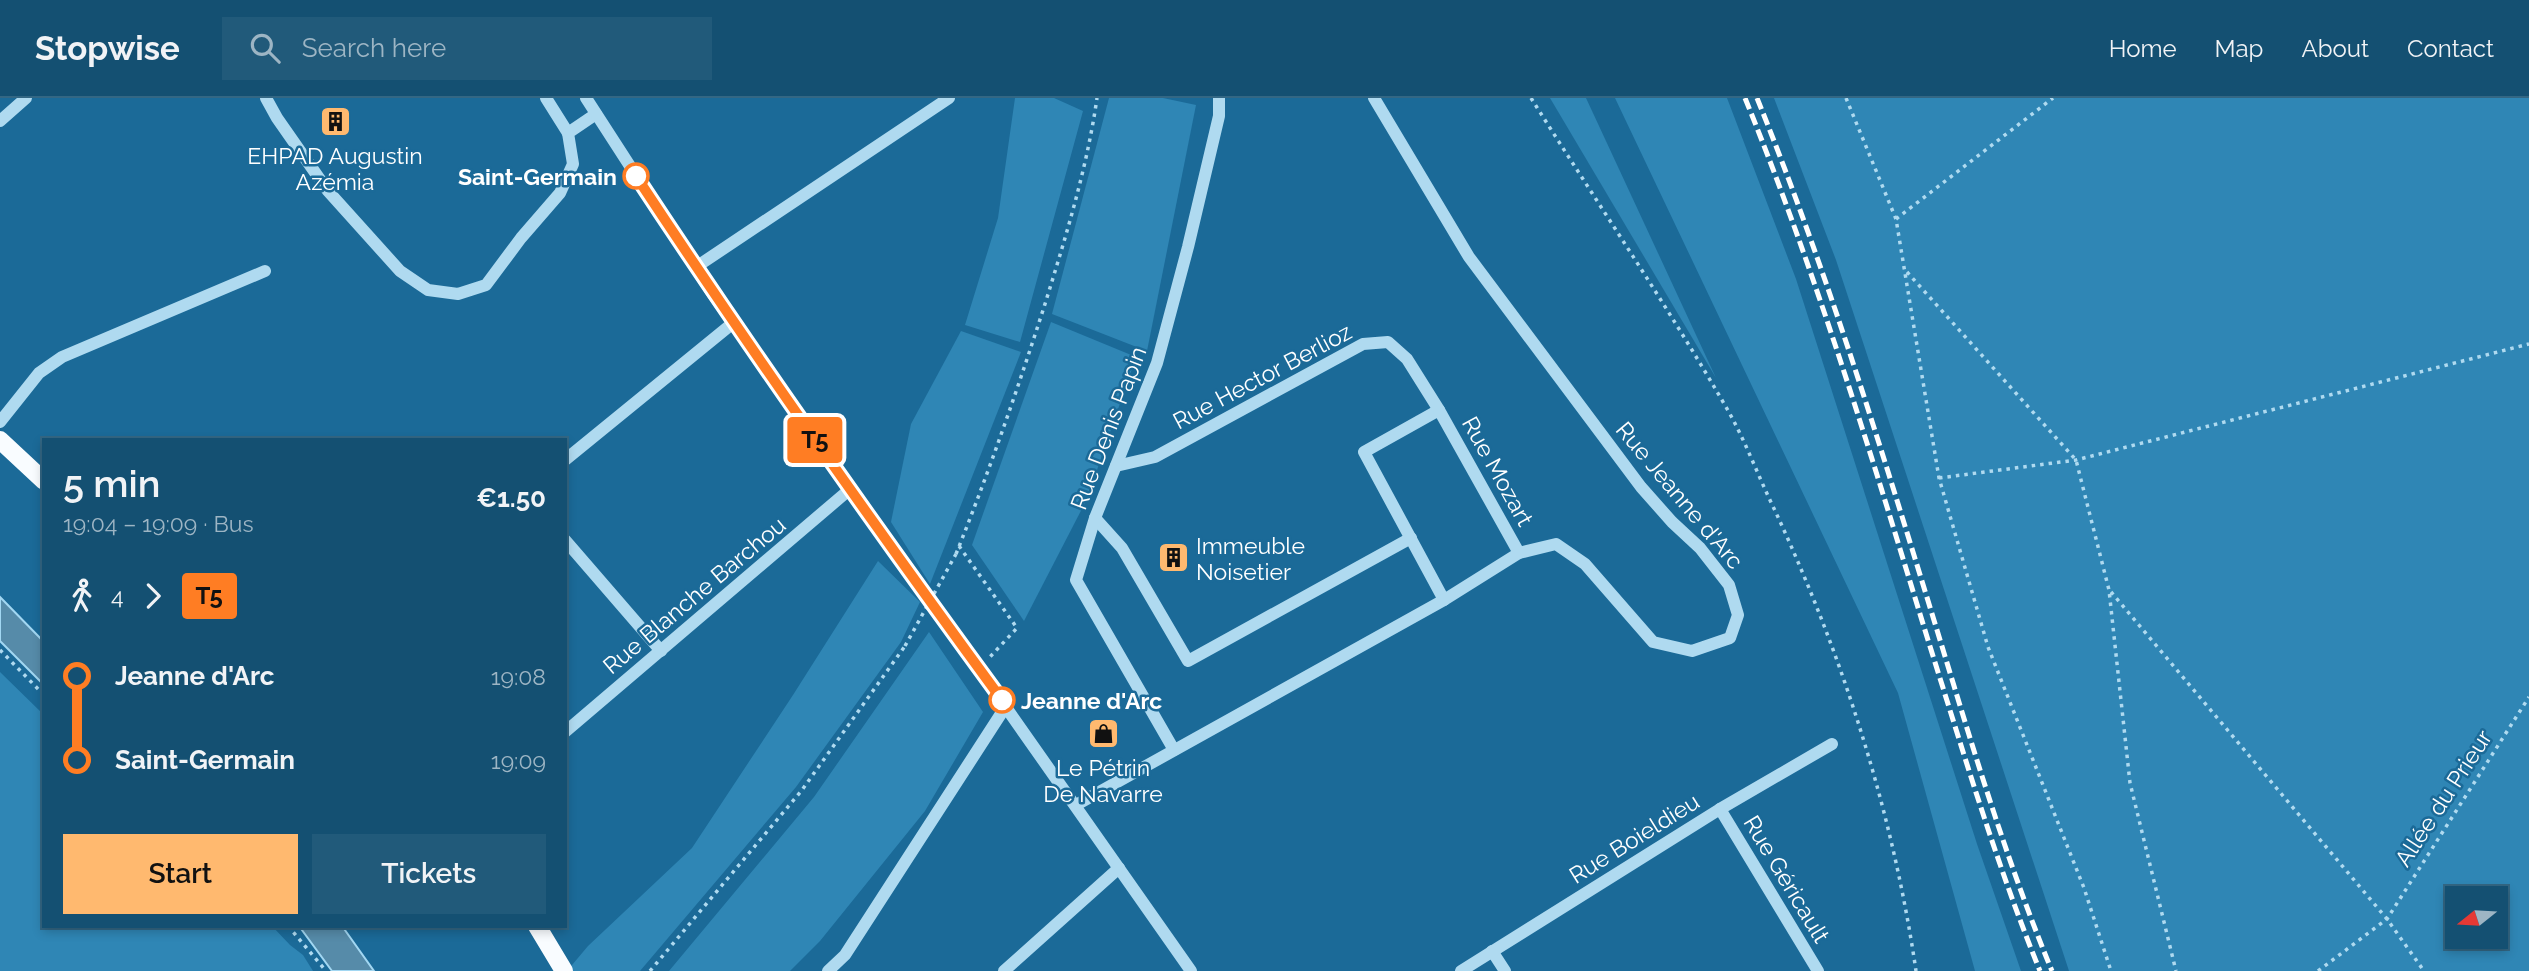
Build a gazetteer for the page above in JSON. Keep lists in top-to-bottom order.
{
  "streets": {
    "street": [
      "Rue Hector Berlioz",
      "Rue Denis Papin",
      "Rue Mozart",
      "Rue Jeanne d'Arc",
      "Rue Blanche Barchou",
      "Rue Boieldieu",
      "Rue Géricault"
    ],
    "path": ["Allée du Prieur"]
  },
  "crossings": [
    ["Rue Hector Berlioz", "Rue Denis Papin"],
    ["Rue Hector Berlioz", "Rue Mozart"],
    ["Rue Denis Papin", "Rue Jeanne d'Arc"],
    ["Rue Mozart", "Rue Jeanne d'Arc"],
    ["Rue Boieldieu", "Rue Géricault"]
  ],
  "places": {
    "building": ["EHPAD Augustin Azémia", "Immeuble Noisetier"],
    "other": ["Saint-Germain", "Jeanne d'Arc"],
    "shop": ["Le Pétrin De Navarre"]
  },
  "lines": ["bus line T5"],
  "north": "left",
  "page": {
    "header": "Stopwise",
    "search": "Search here",
    "nav": [
      "Home",
      "Map",
      "About",
      "Contact"
    ],
    "on_map": "T5",
    "heading": ["5 min", "19:04 – 19:09 · Bus", "€1.50"],
    "legs": ["4", "T5"],
    "list": [
      {
        "name": "Jeanne d'Arc",
        "value": "19:08"
      },
      {
        "name": "Saint-Germain",
        "value": "19:09"
      }
    ],
    "buttons": ["Start", "Tickets"]
  }
}
